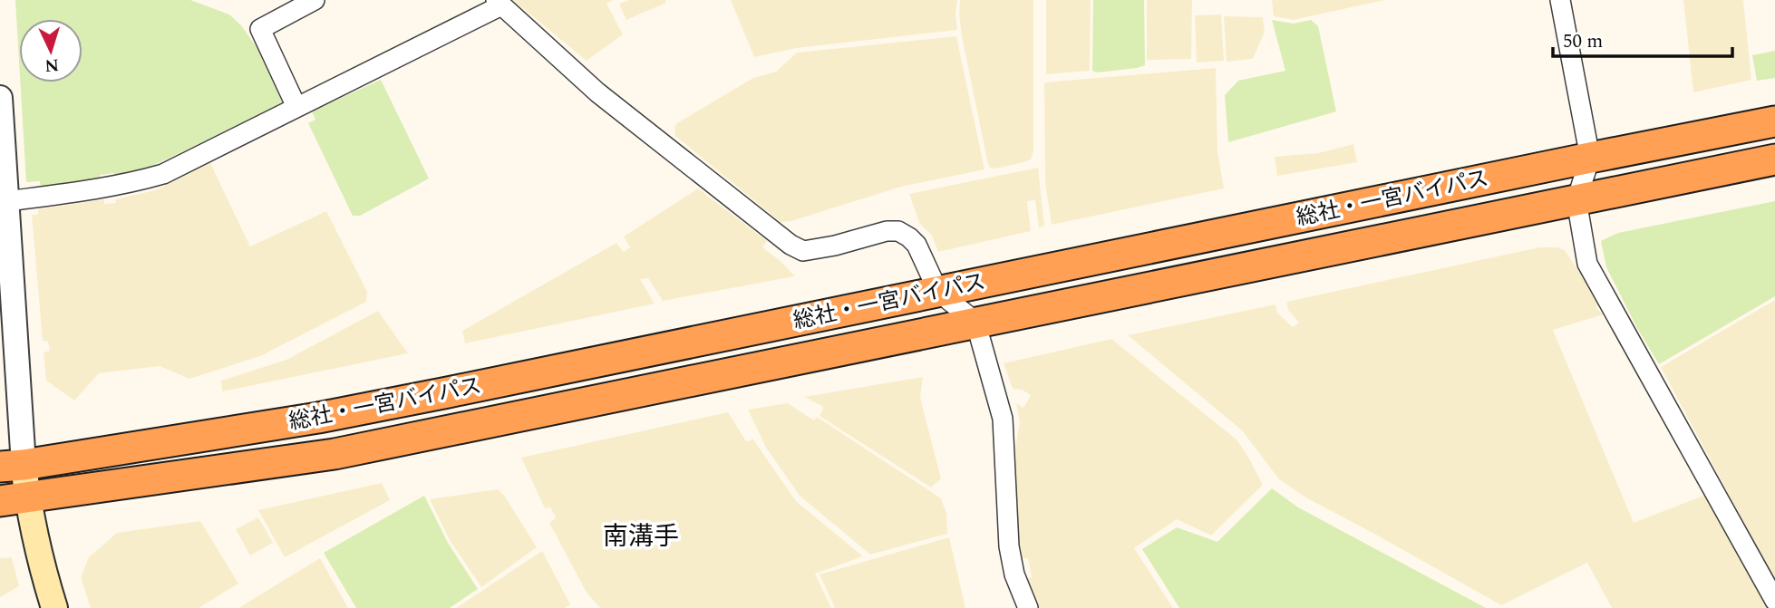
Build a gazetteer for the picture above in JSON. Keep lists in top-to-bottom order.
{
  "streets": {
    "highway": ["総社・一宮バイパス"]
  },
  "districts": ["南溝手"],
  "scale_bar": "50 m",
  "north": "bottom"
}
